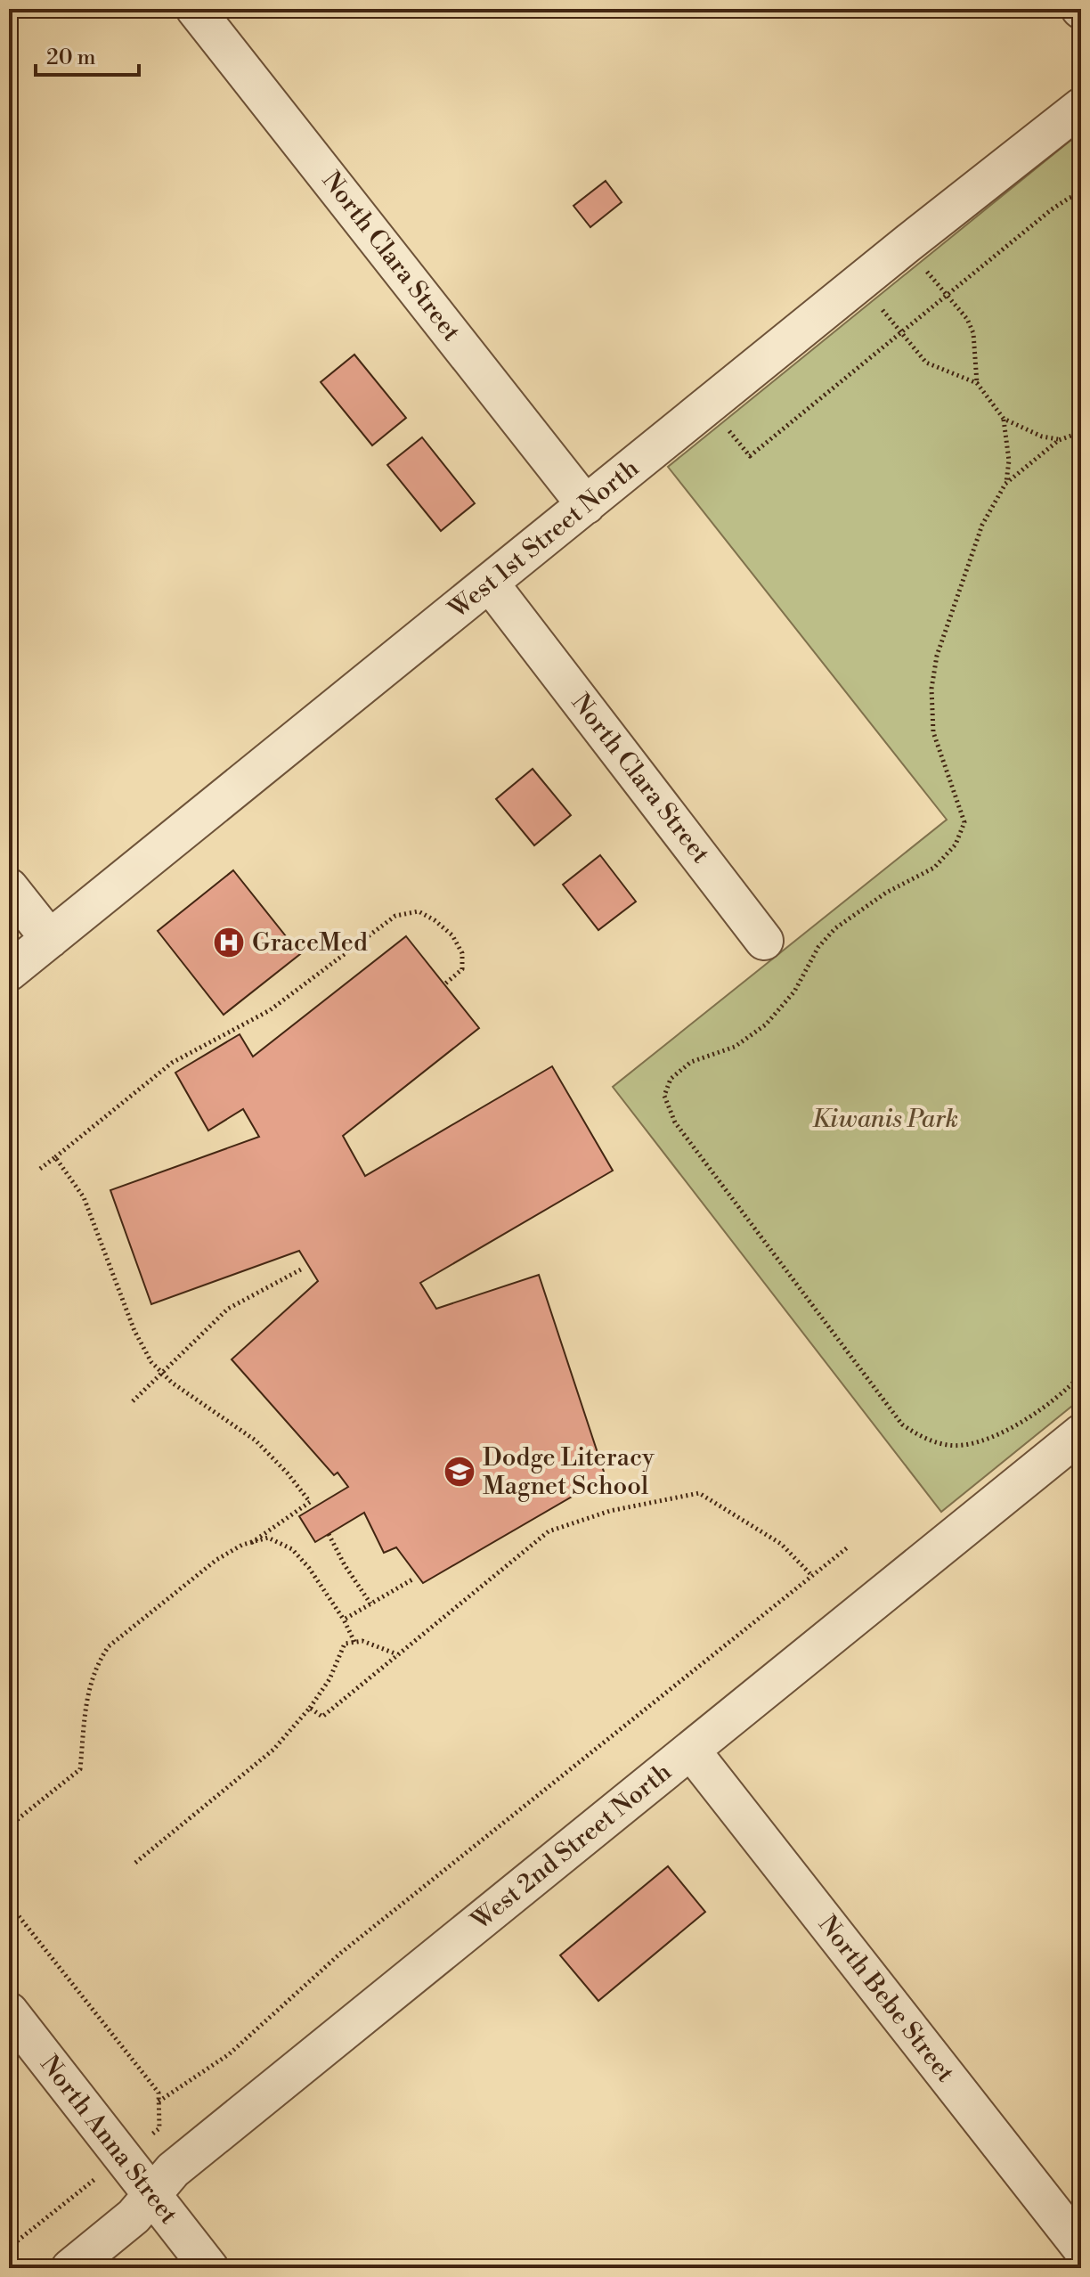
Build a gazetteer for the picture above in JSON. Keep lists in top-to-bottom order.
{
  "streets": {
    "street": [
      "North Clara Street",
      "West 1st Street North",
      "West 2nd Street North",
      "North Bebe Street",
      "North Anna Street"
    ]
  },
  "crossings": [
    ["North Clara Street", "West 1st Street North"],
    ["West 2nd Street North", "North Bebe Street"],
    ["West 2nd Street North", "North Anna Street"]
  ],
  "parks": ["Kiwanis Park"],
  "places": {
    "hospital": ["GraceMed"],
    "school or university": ["Dodge Literacy Magnet School"]
  },
  "scale_bar": "20 m"
}
